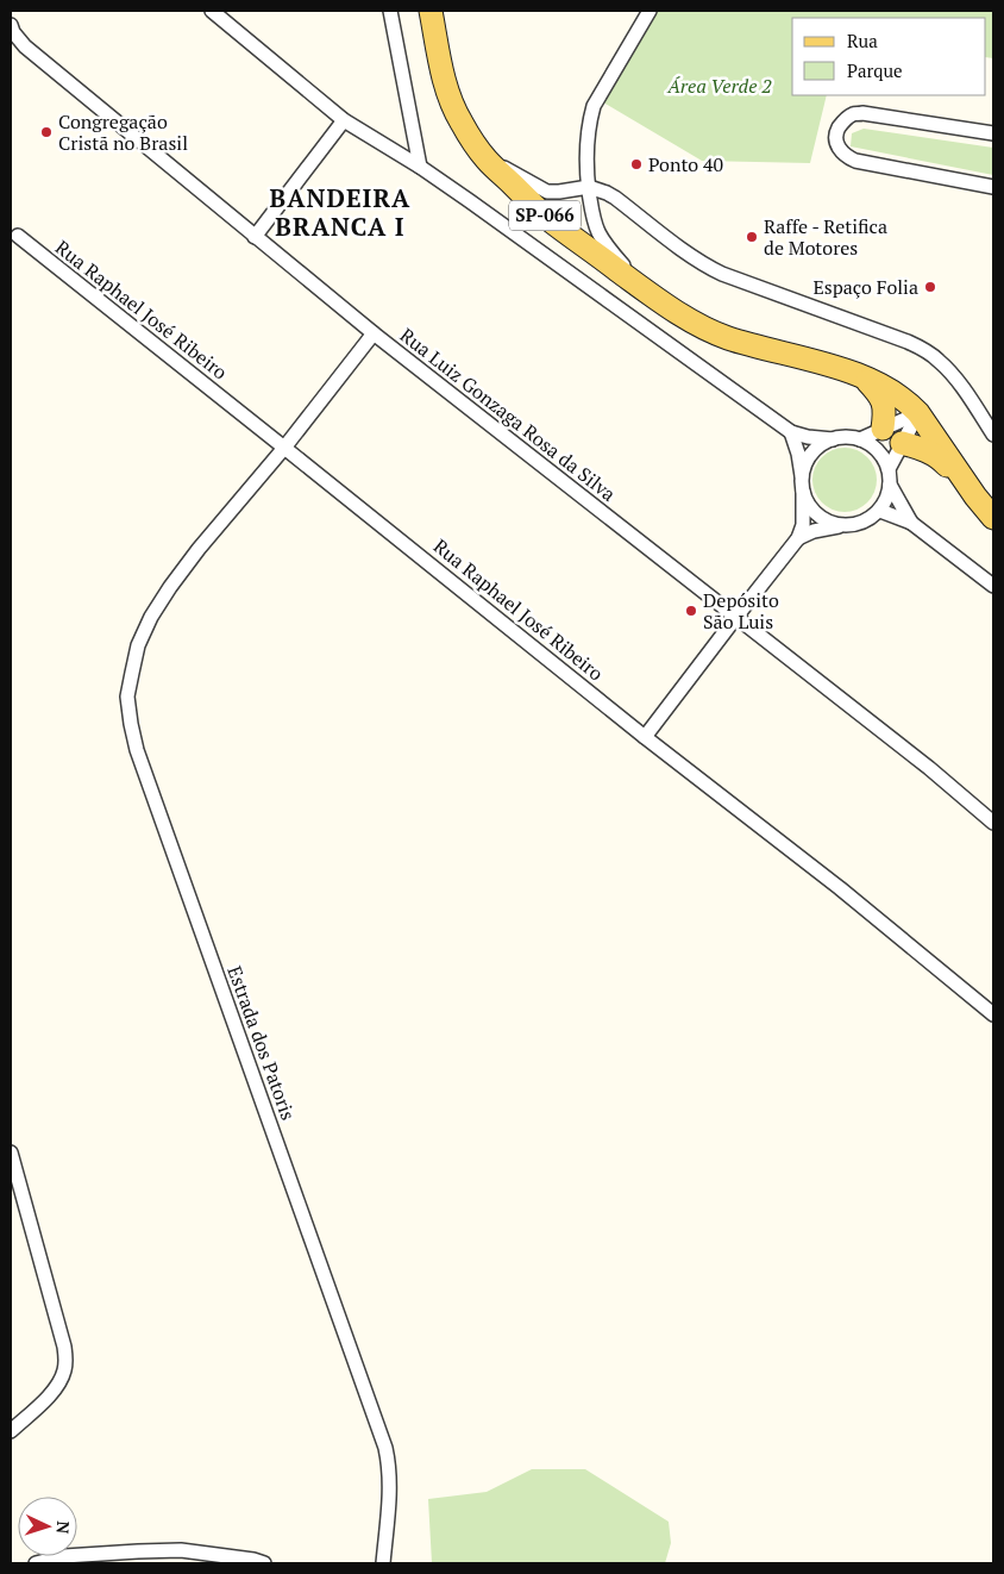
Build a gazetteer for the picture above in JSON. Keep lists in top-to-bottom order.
{
  "streets": {
    "main road": ["SP-066"],
    "street": ["Rua Raphael José Ribeiro", "Rua Luiz Gonzaga Rosa da Silva", "Estrada dos Patoris"]
  },
  "crossings": [
    ["Rua Raphael José Ribeiro", "Estrada dos Patoris"],
    ["Rua Luiz Gonzaga Rosa da Silva", "Estrada dos Patoris"]
  ],
  "districts": ["BANDEIRA BRANCA I"],
  "parks": ["Área Verde 2"],
  "places": [
    "Congregação Cristã no Brasil",
    "Ponto 40",
    "Raffe - Retifica de Motores",
    "Espaço Folia",
    "Depósito São Luis"
  ],
  "legend": ["Rua", "Parque"],
  "north": "right"
}
